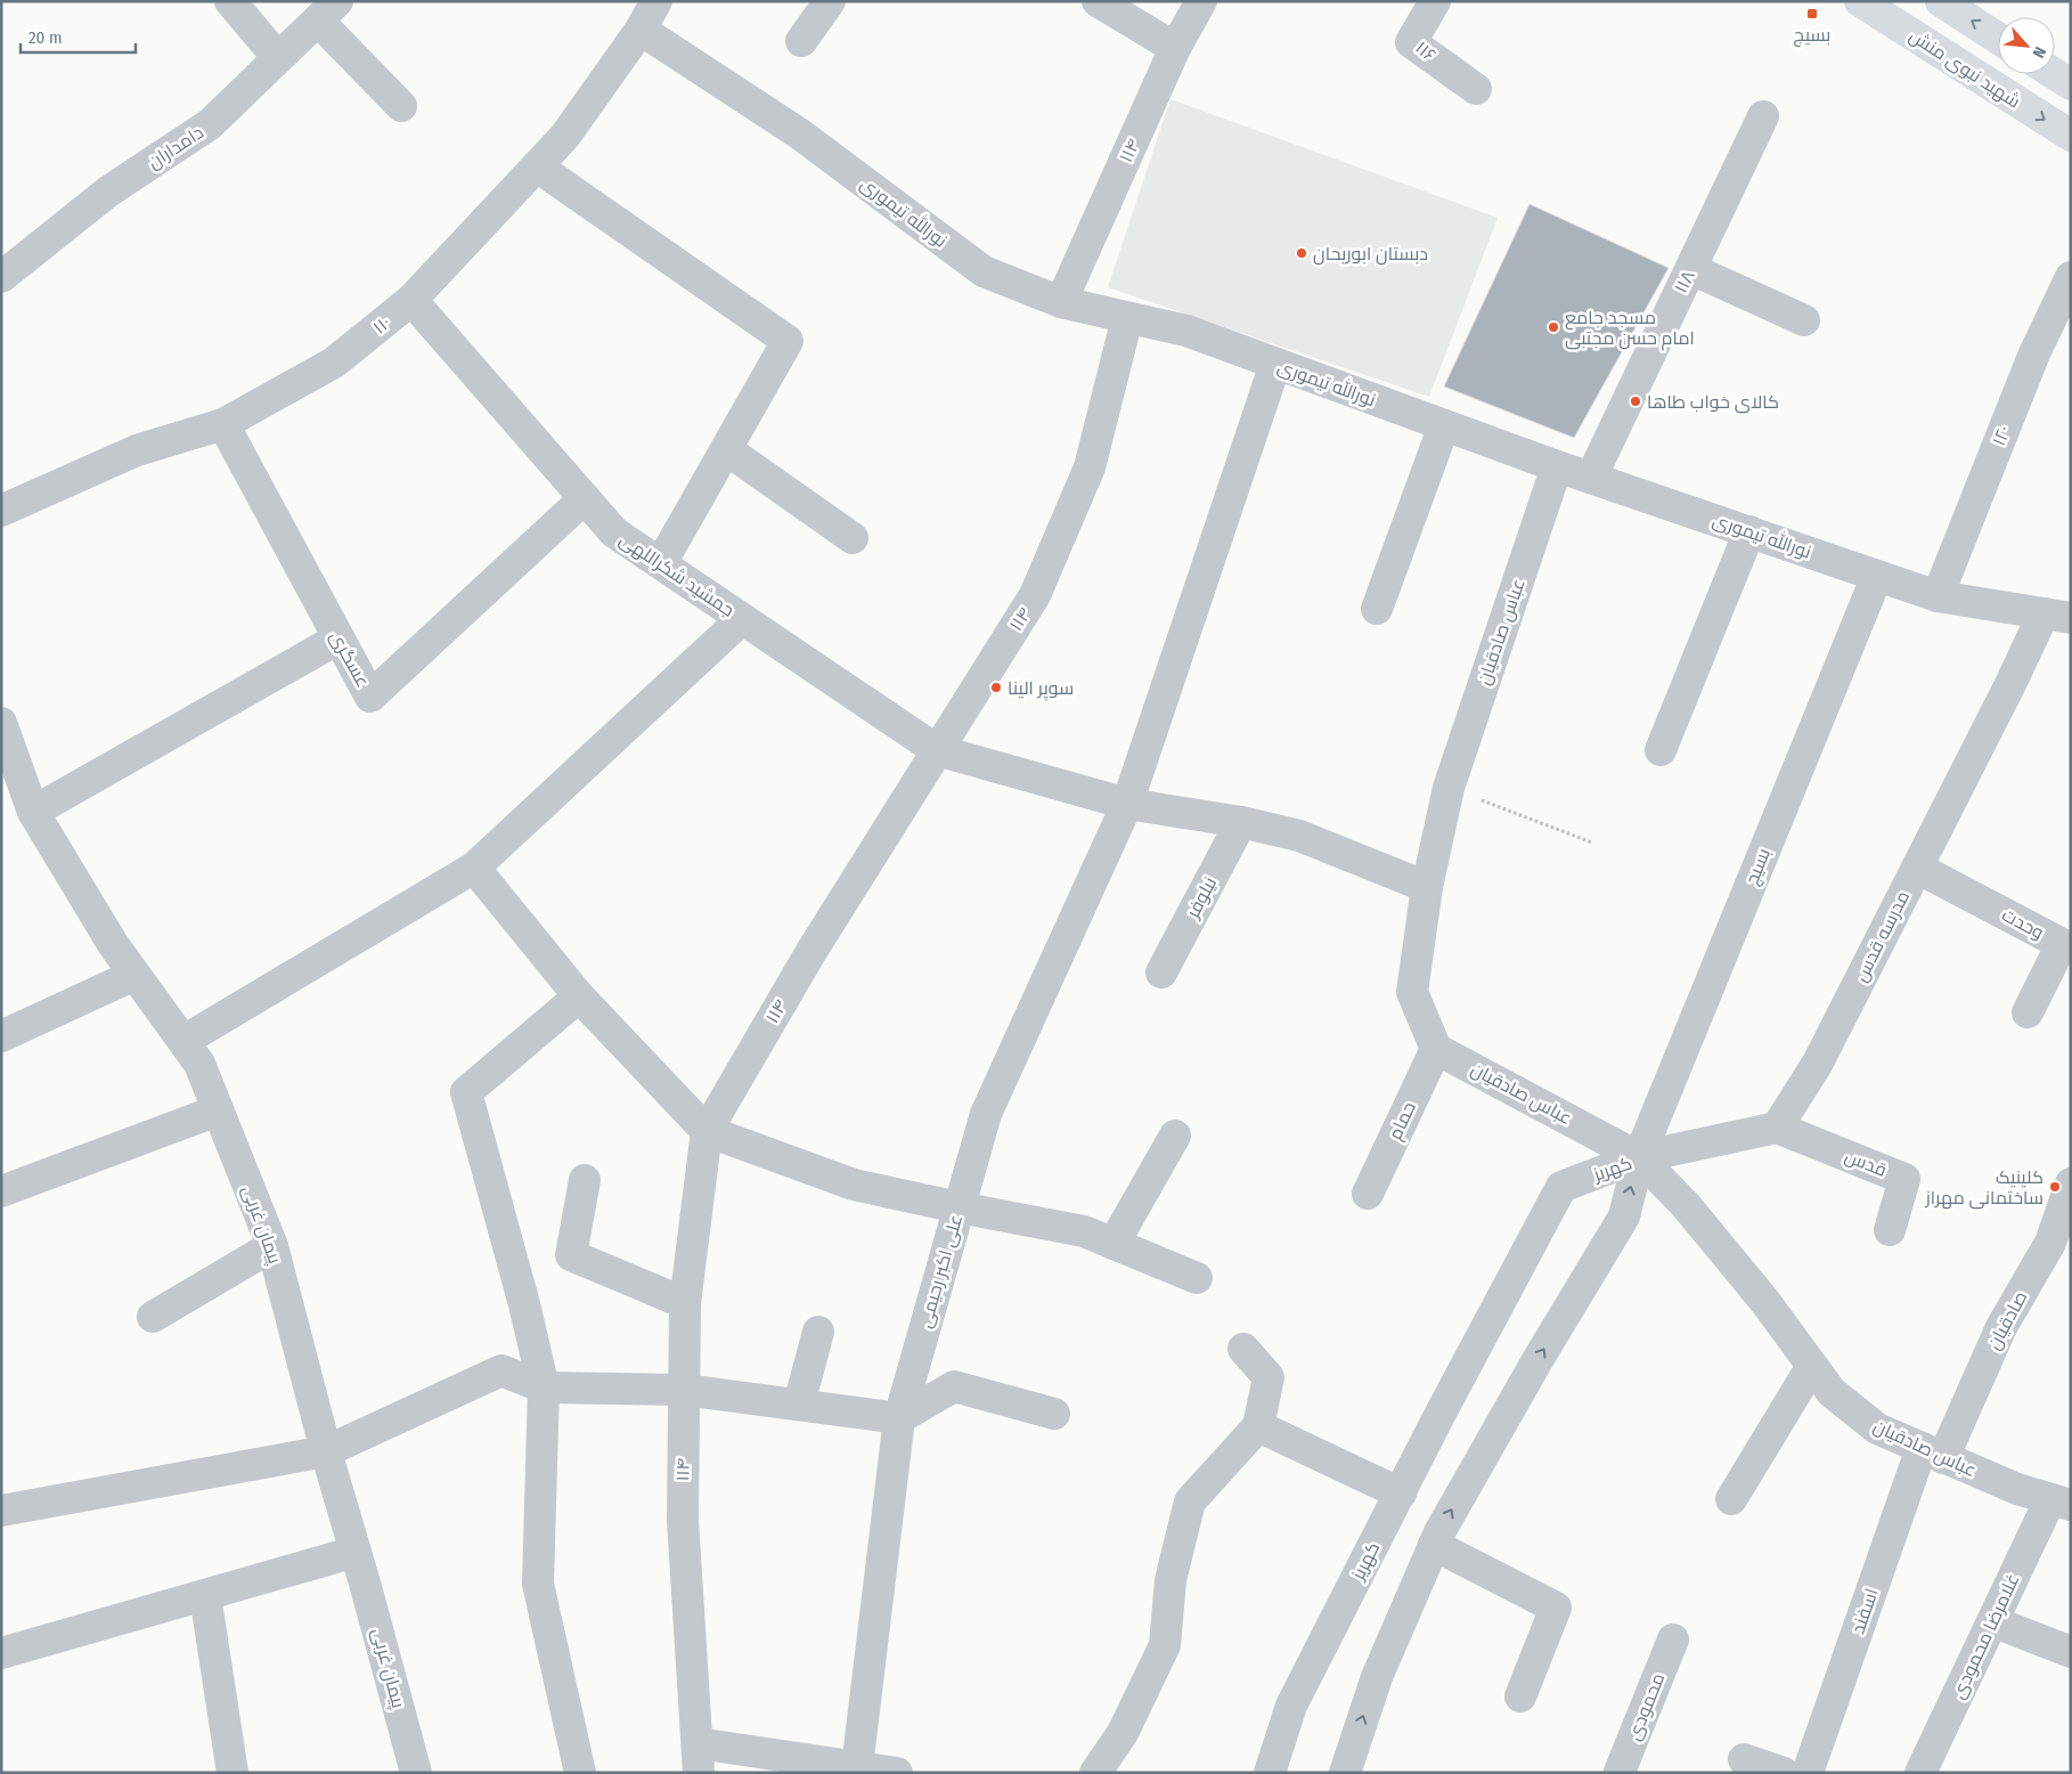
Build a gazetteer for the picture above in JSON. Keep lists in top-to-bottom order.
{
  "streets": {
    "main road": ["شهید نبوی منش"],
    "street": [
      "۱۱۶",
      "دامداران",
      "۱۱۴",
      "نورالله تیموری",
      "۱۱۸",
      "۱۱۰",
      "۱۲۰",
      "جمشید شکراللهی",
      "عباس صادقیان",
      "عسگری",
      "بسیج",
      "نیلوفر",
      "وحدت",
      "مدرسه قدس",
      "حمام",
      "قدس",
      "کهریز",
      "پیمان غربی",
      "علی اکبر رحیمی",
      "صادقیان",
      "اسفند",
      "غلامرضا محمودی",
      "محمودی"
    ]
  },
  "crossings": [
    ["۱۱۴", "نورالله تیموری"],
    ["۱۱۴", "جمشید شکراللهی"],
    ["نورالله تیموری", "۱۱۸"],
    ["نورالله تیموری", "۱۱۰"],
    ["نورالله تیموری", "۱۲۰"],
    ["نورالله تیموری", "عباس صادقیان"],
    ["نورالله تیموری", "بسیج"],
    ["نورالله تیموری", "مدرسه قدس"],
    ["نورالله تیموری", "علی اکبر رحیمی"],
    ["۱۱۰", "جمشید شکراللهی"],
    ["۱۱۰", "عسگری"],
    ["جمشید شکراللهی", "عباس صادقیان"],
    ["جمشید شکراللهی", "عسگری"],
    ["جمشید شکراللهی", "نیلوفر"],
    ["جمشید شکراللهی", "علی اکبر رحیمی"],
    ["عباس صادقیان", "بسیج"],
    ["عباس صادقیان", "حمام"],
    ["عباس صادقیان", "کهریز"],
    ["عباس صادقیان", "صادقیان"],
    ["عباس صادقیان", "اسفند"],
    ["عباس صادقیان", "غلامرضا محمودی"],
    ["بسیج", "کهریز"],
    ["وحدت", "مدرسه قدس"],
    ["مدرسه قدس", "قدس"],
    ["صادقیان", "اسفند"]
  ],
  "places": {
    "transit": ["بسیج"],
    "other": [
      "دبستان ابوریحان",
      "مسجد جامع امام حسن مجتبی",
      "کالای خواب طاها",
      "سوپر الینا",
      "کلینیک ساختمانی مهراز"
    ]
  },
  "scale_bar": "20 m",
  "north": "bottom right"
}
